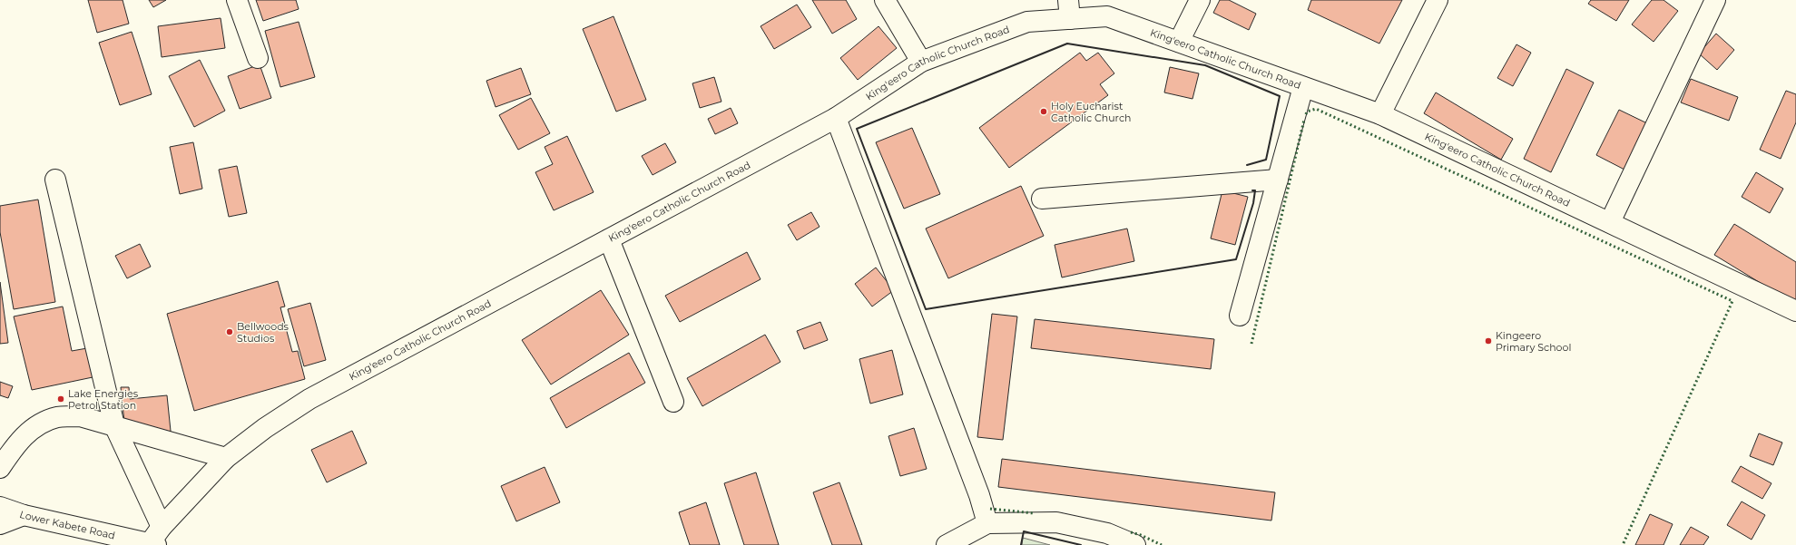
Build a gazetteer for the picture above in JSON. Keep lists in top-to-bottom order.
{
  "streets": {
    "street": ["King'eero Catholic Church Road", "Lower Kabete Road"]
  },
  "crossings": [
    ["King'eero Catholic Church Road", "Lower Kabete Road"]
  ],
  "places": [
    "Holy Eucharist Catholic Church",
    "Bellwoods Studios",
    "Kingeero Primary School",
    "Lake Energies Petrol Station"
  ]
}
